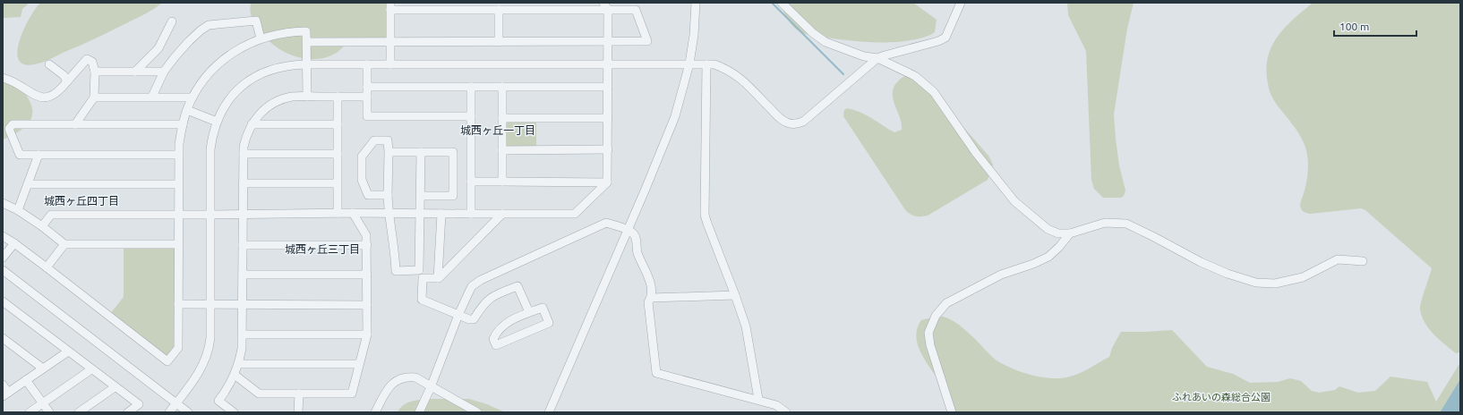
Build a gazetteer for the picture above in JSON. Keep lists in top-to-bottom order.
{
  "districts": ["城西ヶ丘一丁目", "城西ヶ丘四丁目", "城西ヶ丘三丁目"],
  "parks": ["ふれあいの森総合公園"],
  "scale_bar": "100 m"
}
